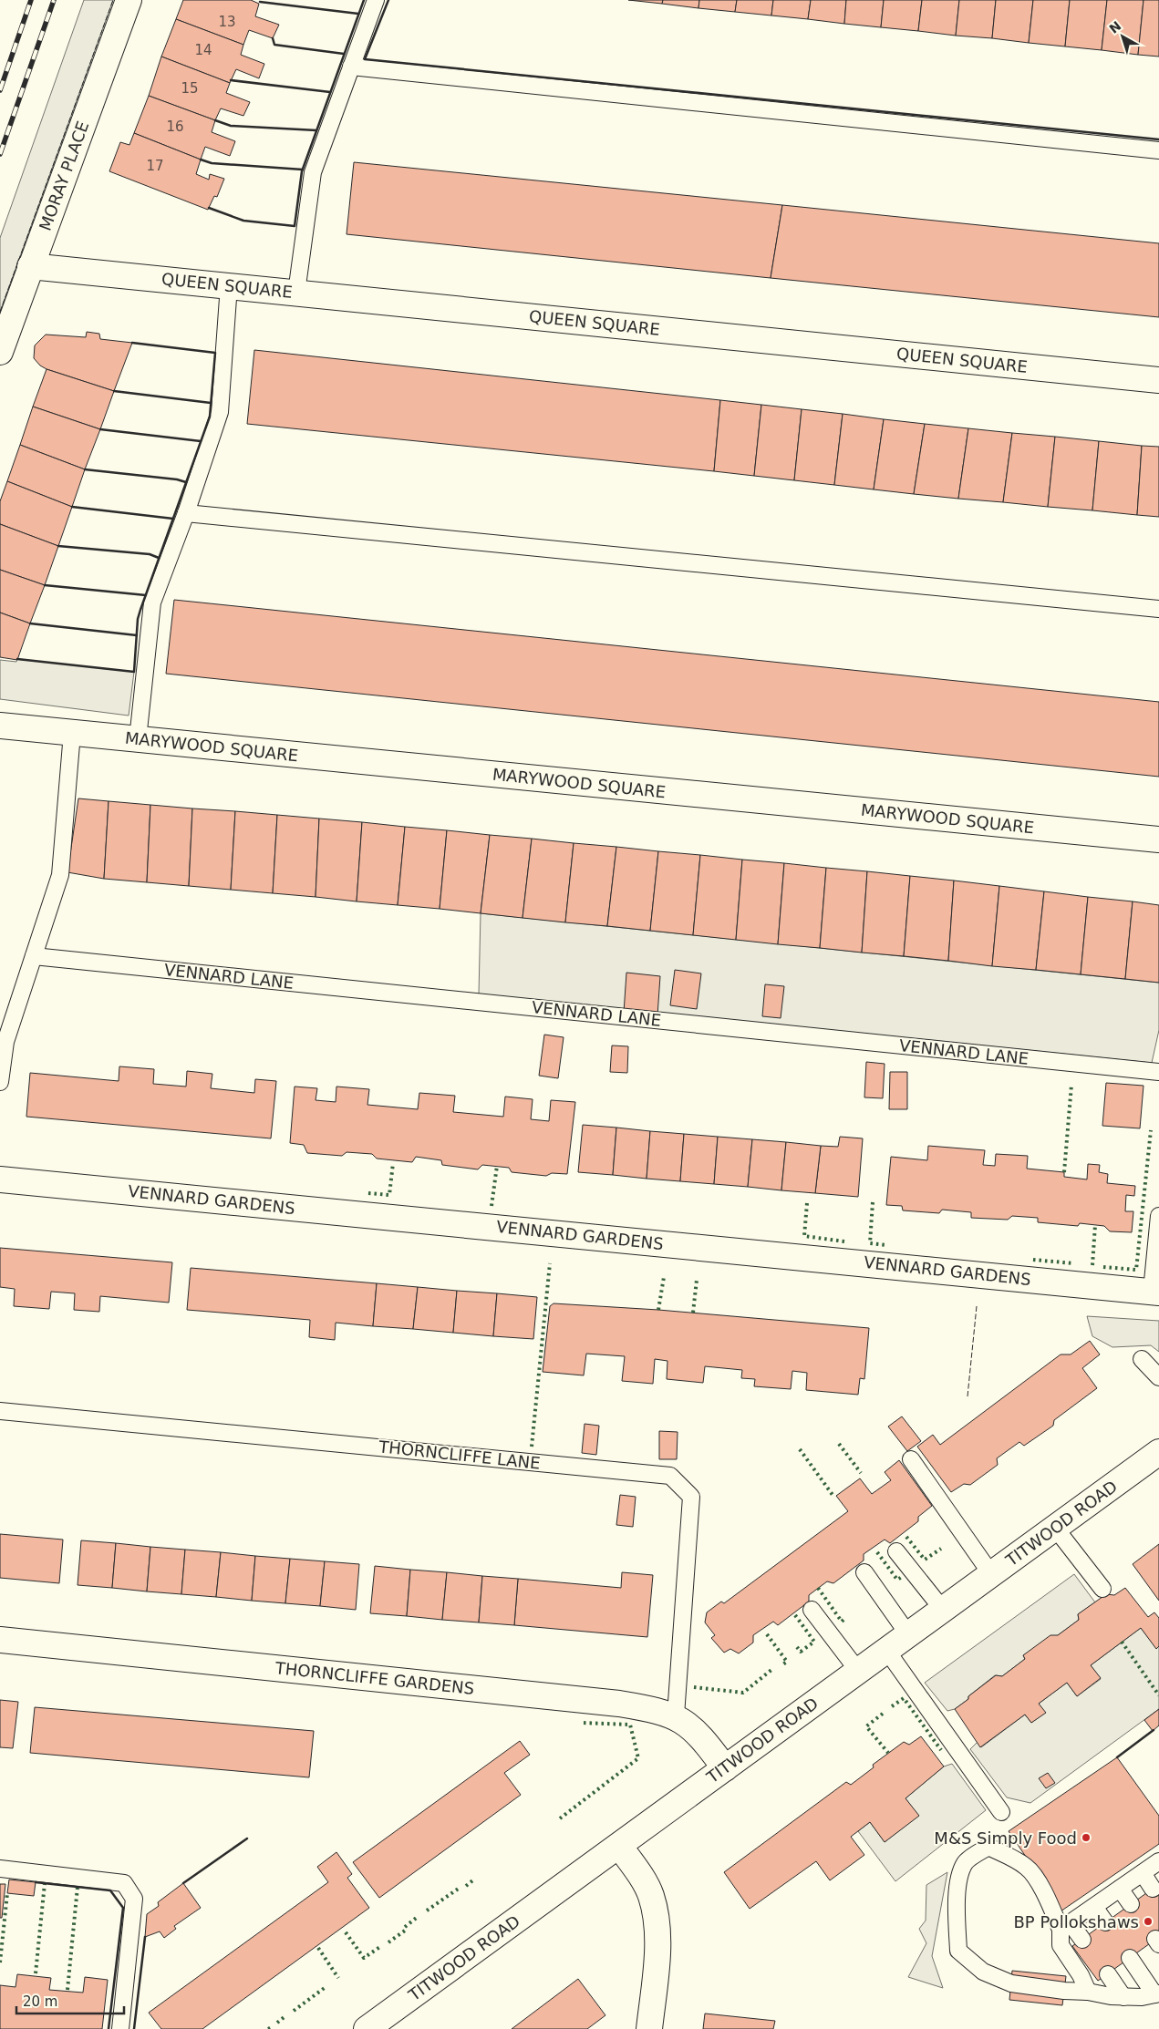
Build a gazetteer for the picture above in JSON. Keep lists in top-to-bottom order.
{
  "streets": {
    "street": [
      "MORAY PLACE",
      "QUEEN SQUARE",
      "MARYWOOD SQUARE",
      "VENNARD GARDENS",
      "TITWOOD ROAD",
      "THORNCLIFFE GARDENS"
    ],
    "lane": ["VENNARD LANE", "THORNCLIFFE LANE"]
  },
  "crossings": [
    ["MORAY PLACE", "QUEEN SQUARE"],
    ["THORNCLIFFE LANE", "THORNCLIFFE GARDENS"],
    ["TITWOOD ROAD", "THORNCLIFFE GARDENS"]
  ],
  "places": ["M&S Simply Food", "BP Pollokshaws"],
  "house_numbers": [
    "13",
    "14",
    "15",
    "16",
    "17"
  ],
  "scale_bar": "20 m",
  "north": "top left"
}
